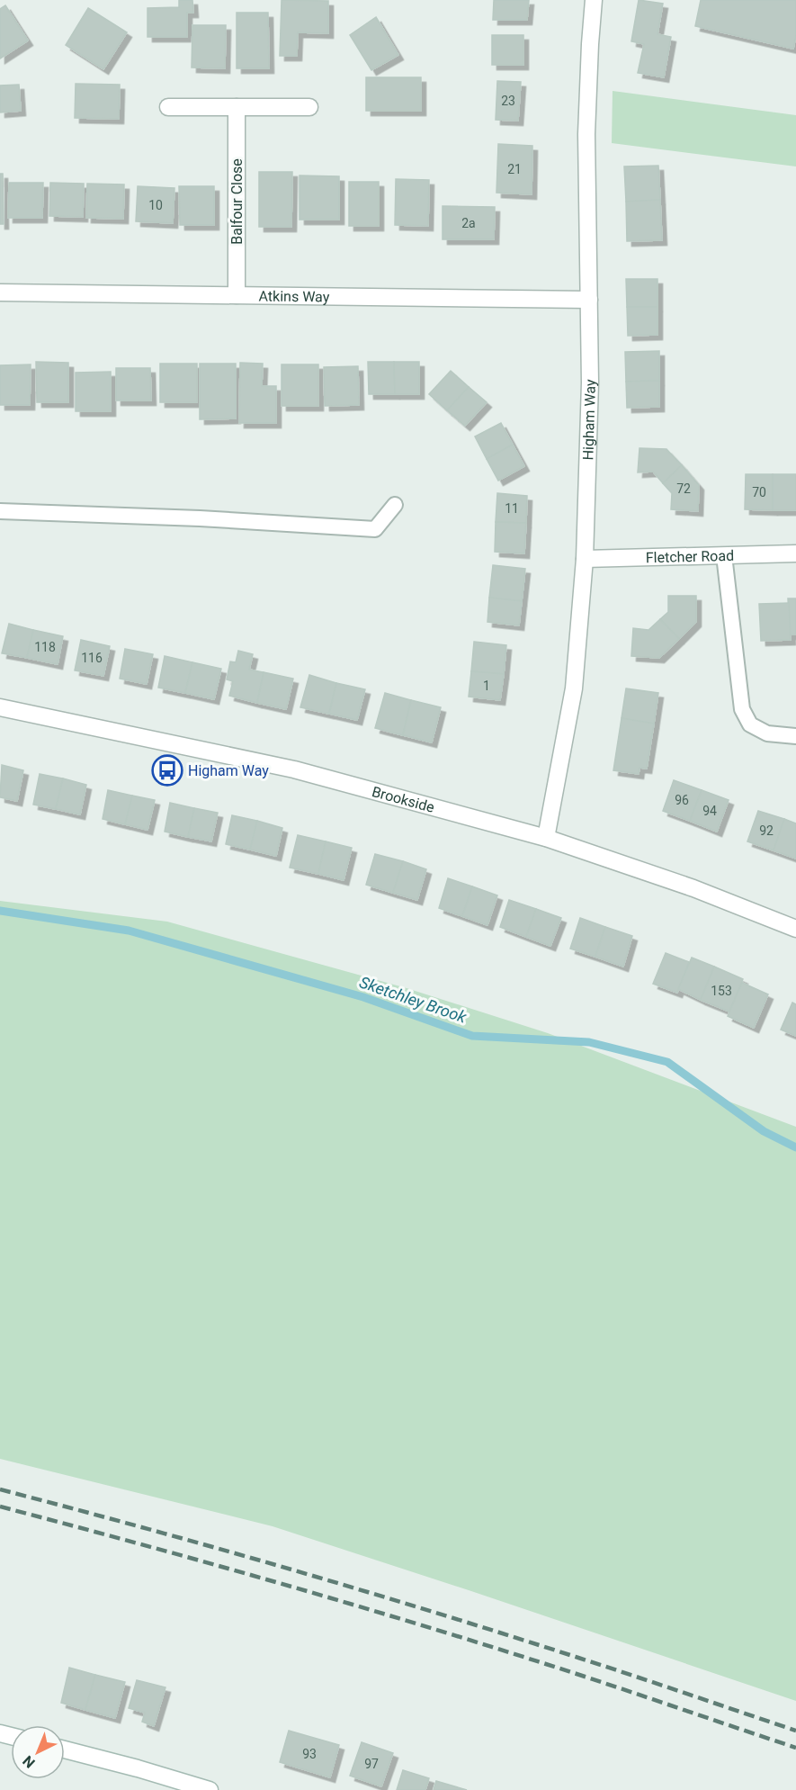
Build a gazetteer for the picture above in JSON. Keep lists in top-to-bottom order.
{
  "streets": {
    "street": [
      "Balfour Close",
      "Atkins Way",
      "Higham Way",
      "Fletcher Road",
      "Brookside"
    ]
  },
  "crossings": [
    ["Balfour Close", "Atkins Way"],
    ["Atkins Way", "Higham Way"],
    ["Higham Way", "Fletcher Road"],
    ["Higham Way", "Brookside"]
  ],
  "water": ["Sketchley Brook"],
  "places": {
    "bus stop": ["Higham Way"]
  },
  "house_numbers": [
    "23",
    "21",
    "10",
    "2a",
    "72",
    "70",
    "11",
    "118",
    "116",
    "1",
    "96",
    "94",
    "92",
    "153",
    "93",
    "97"
  ],
  "north": "bottom left"
}
